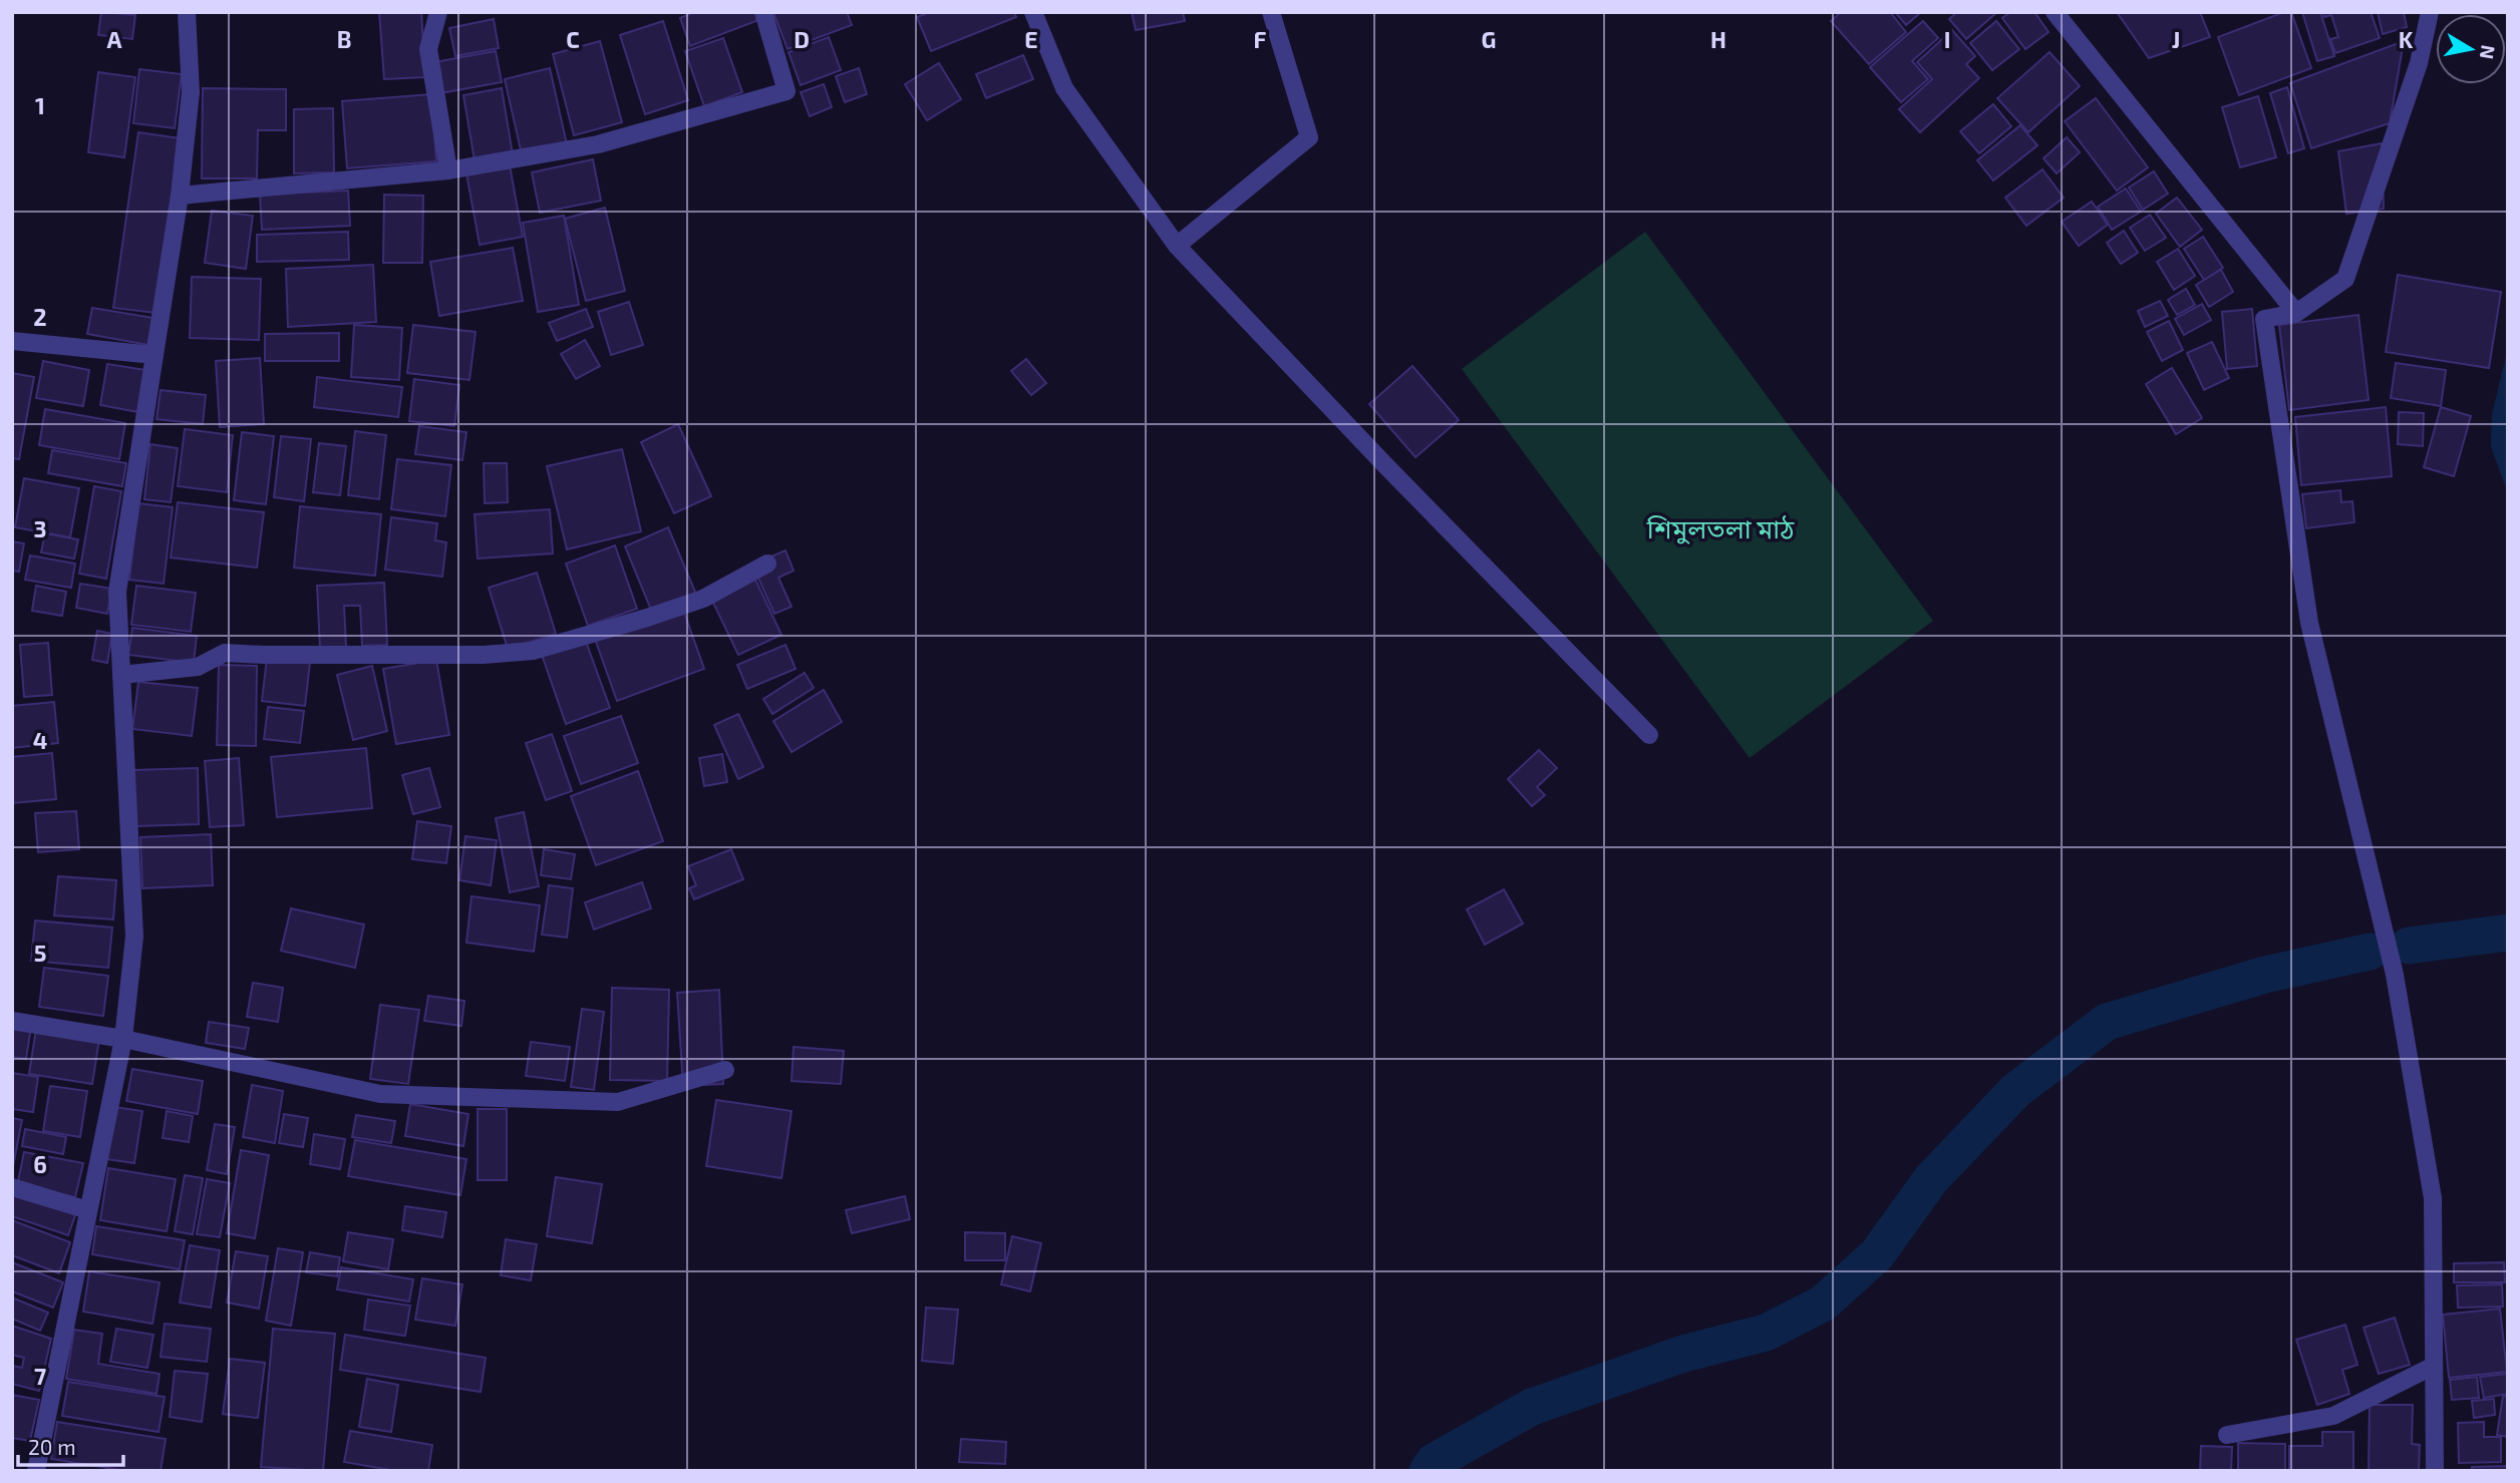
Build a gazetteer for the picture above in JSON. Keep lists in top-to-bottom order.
{
  "parks": ["শিমুলতলা মাঠ"],
  "scale_bar": "20 m",
  "north": "right",
  "grid": {
    "columns": [
      "A",
      "B",
      "C",
      "D",
      "E",
      "F",
      "G",
      "H",
      "I",
      "J",
      "K"
    ],
    "rows": [
      "1",
      "2",
      "3",
      "4",
      "5",
      "6",
      "7"
    ]
  }
}
